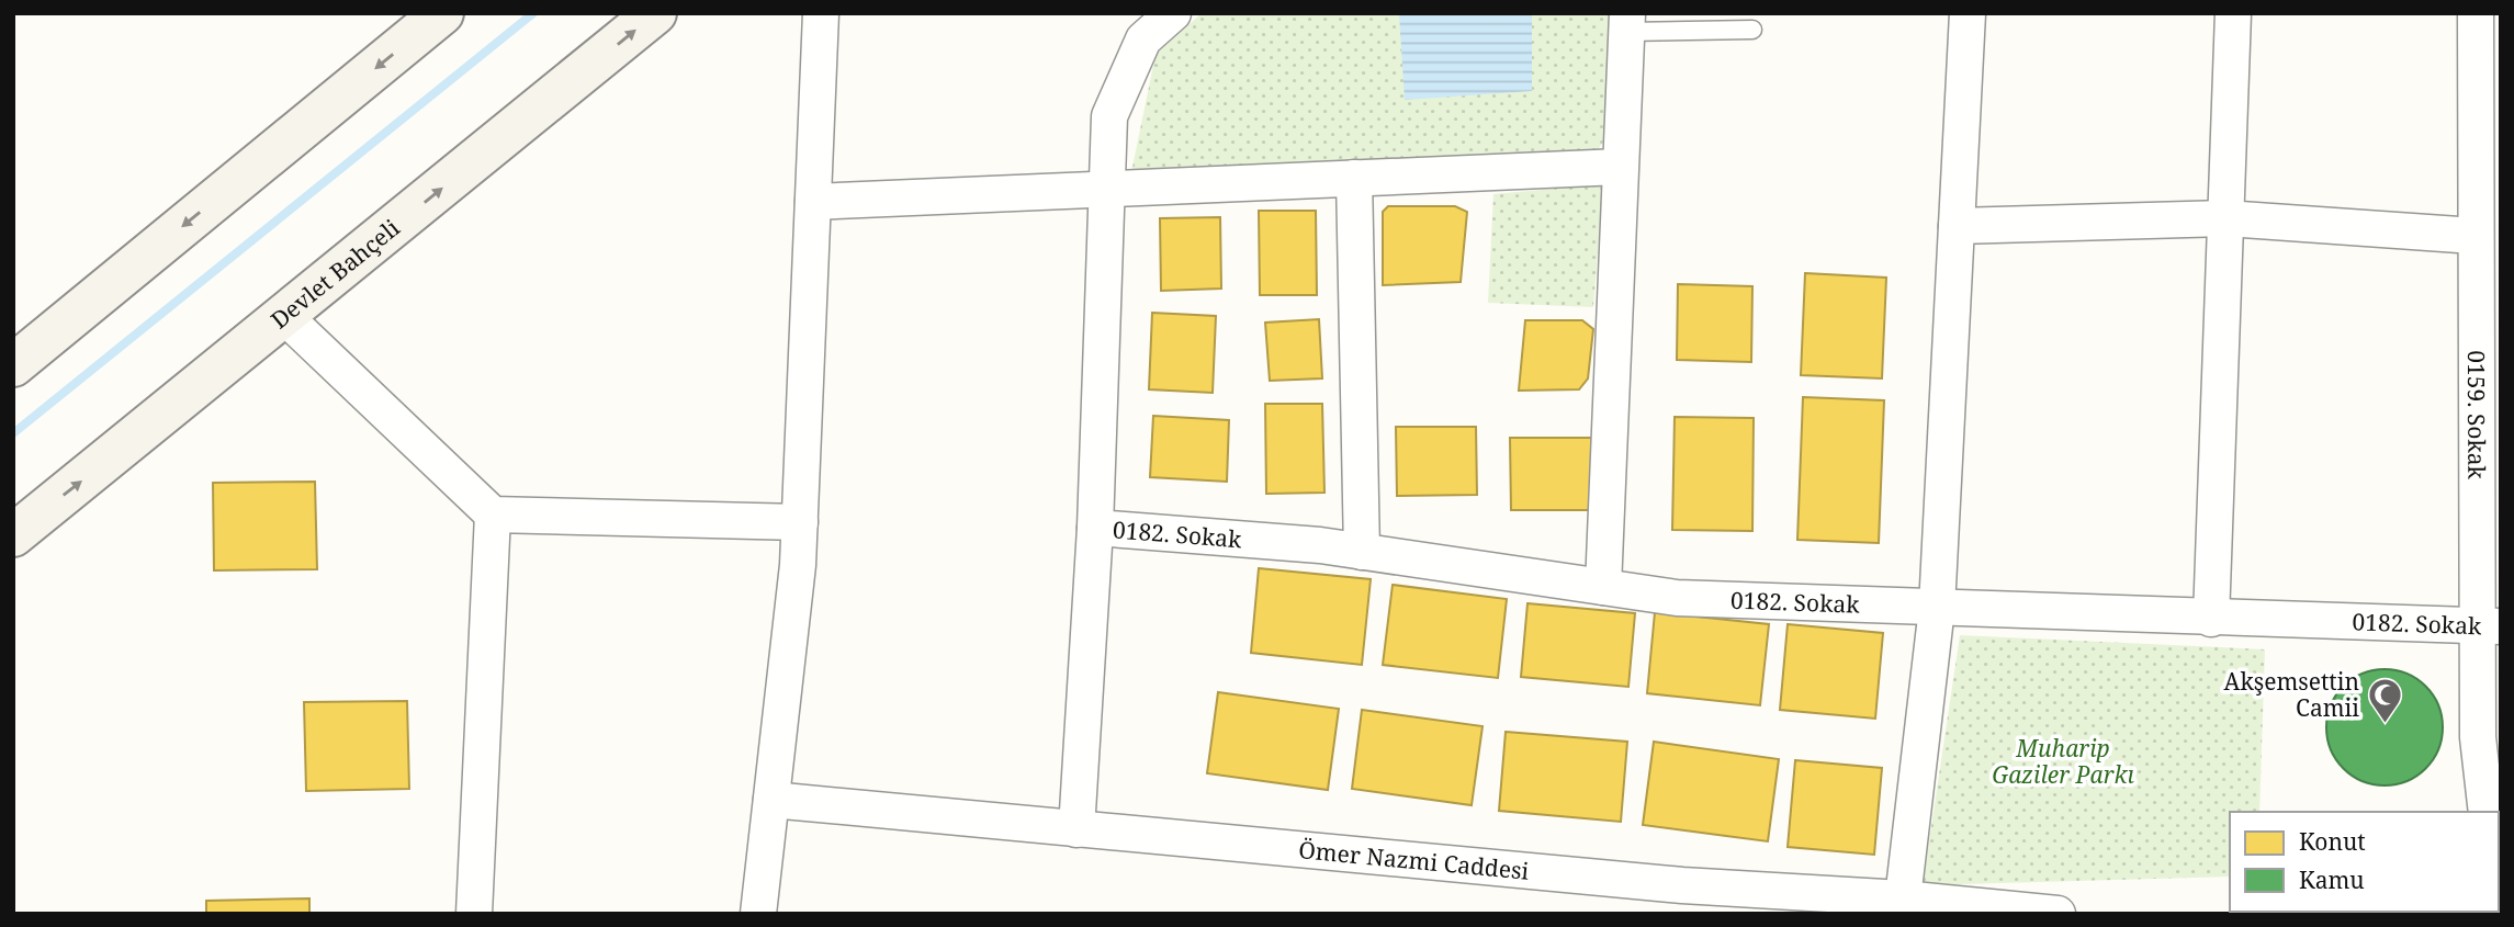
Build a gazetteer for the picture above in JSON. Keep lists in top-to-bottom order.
{
  "streets": {
    "street": [
      "Devlet Bahçeli",
      "0159. Sokak",
      "0182. Sokak",
      "Ömer Nazmi Caddesi"
    ]
  },
  "crossings": [
    ["0159. Sokak", "0182. Sokak"]
  ],
  "parks": ["Muharip Gaziler Parkı"],
  "places": {
    "mosque": ["Akşemsettin Camii"]
  },
  "legend": ["Konut", "Kamu"]
}
